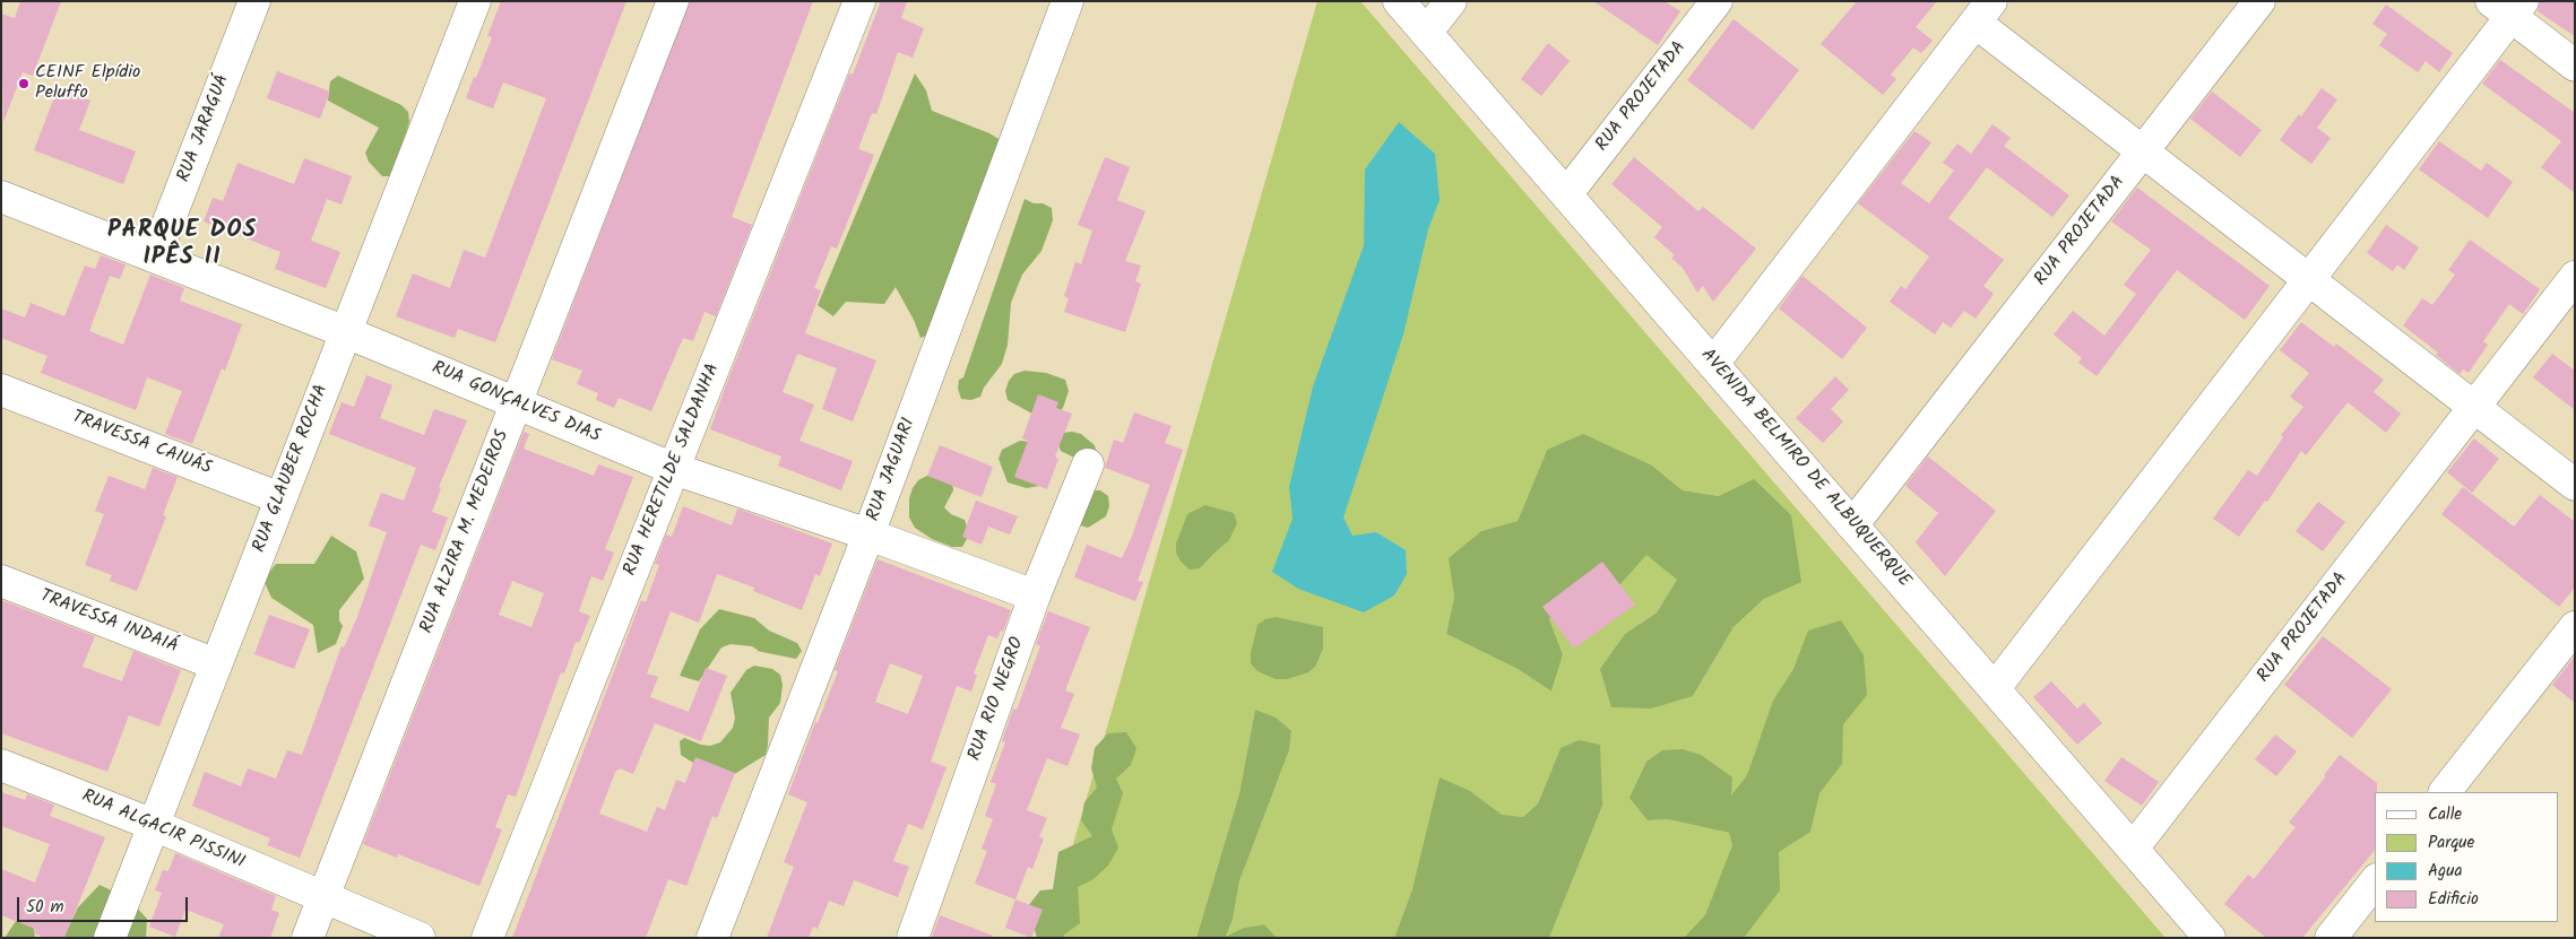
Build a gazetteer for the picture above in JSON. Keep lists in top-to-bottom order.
{
  "streets": {
    "street": [
      "RUA PROJETADA",
      "RUA JARAGUÁ",
      "RUA GONÇALVES DIAS",
      "TRAVESSA CAIUÁS",
      "RUA GLAUBER ROCHA",
      "AVENIDA BELMIRO DE ALBUQUERQUE",
      "RUA HERETILDE SALDANHA",
      "RUA JAGUARI",
      "RUA ALZIRA M. MEDEIROS",
      "TRAVESSA INDAIÁ",
      "RUA RIO NEGRO",
      "RUA ALGACIR PISSINI"
    ]
  },
  "crossings": [
    ["RUA PROJETADA", "AVENIDA BELMIRO DE ALBUQUERQUE"],
    ["RUA JARAGUÁ", "RUA GONÇALVES DIAS"],
    ["RUA GONÇALVES DIAS", "RUA GLAUBER ROCHA"],
    ["RUA GONÇALVES DIAS", "RUA HERETILDE SALDANHA"],
    ["RUA GONÇALVES DIAS", "RUA JAGUARI"],
    ["RUA GONÇALVES DIAS", "RUA ALZIRA M. MEDEIROS"],
    ["RUA GONÇALVES DIAS", "RUA RIO NEGRO"],
    ["TRAVESSA CAIUÁS", "RUA GLAUBER ROCHA"],
    ["RUA GLAUBER ROCHA", "TRAVESSA INDAIÁ"],
    ["RUA GLAUBER ROCHA", "RUA ALGACIR PISSINI"],
    ["RUA ALZIRA M. MEDEIROS", "RUA ALGACIR PISSINI"]
  ],
  "districts": ["PARQUE DOS IPÊS II"],
  "places": ["CEINF Elpídio Peluffo"],
  "legend": [
    "Calle",
    "Parque",
    "Agua",
    "Edificio"
  ],
  "scale_bar": "50 m"
}
